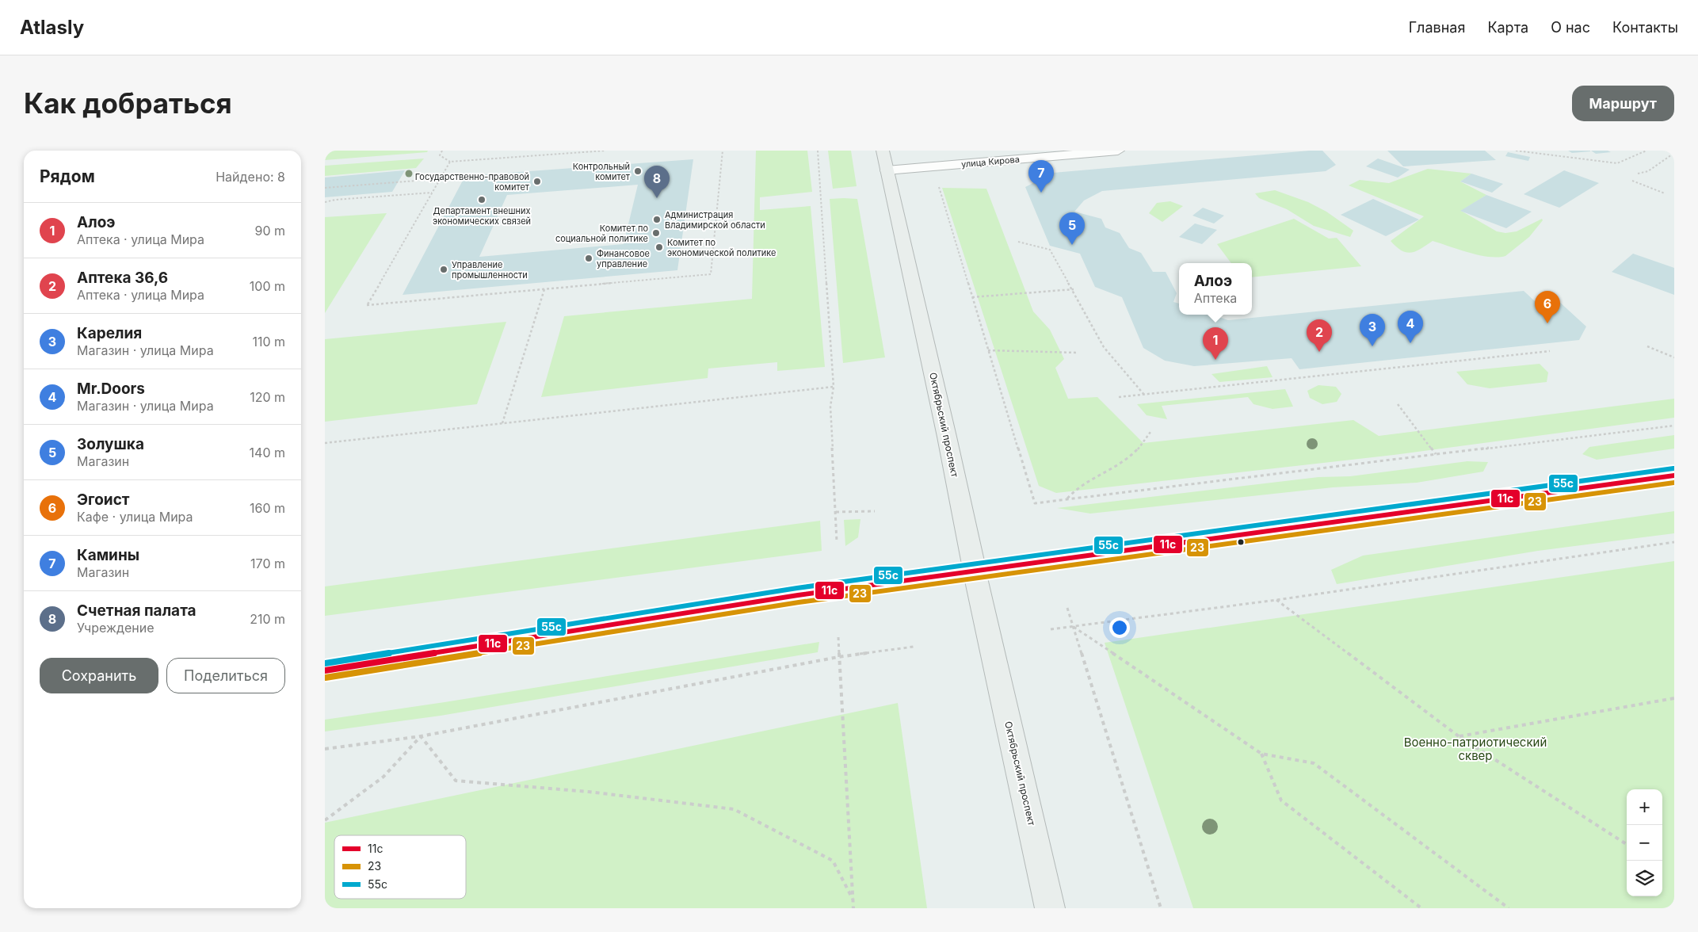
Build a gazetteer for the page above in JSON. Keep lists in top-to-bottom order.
{
  "streets": {
    "main road": ["Октябрьский проспект"],
    "street": ["улица Кирова"]
  },
  "crossings": [
    ["улица Кирова", "Октябрьский проспект"]
  ],
  "parks": ["Военно-патриотический сквер"],
  "places": [
    "Контрольный комитет",
    "Государственно-правовой комитет",
    "Департамент внешних экономических связей",
    "Администрация Владимирской области",
    "Комитет по социальной политике",
    "Комитет по экономической политике",
    "Финансовое управление",
    "Управление промышленности"
  ],
  "lines": ["transit line 55с", "transit line 11с", "transit line 23"],
  "legend": ["11с", "23", "55с"],
  "page": {
    "header": "Atlasly",
    "nav": [
      "Главная",
      "Карта",
      "О нас",
      "Контакты"
    ],
    "buttons": [
      "Маршрут",
      ["Сохранить", "Поделиться"]
    ],
    "title": "Как добраться",
    "heading": ["Рядом", "Найдено: 8"],
    "pins": [
      "7",
      "8",
      "5",
      "6",
      "4",
      "3",
      "2",
      "1"
    ],
    "list": [
      {
        "mark": "1",
        "name": "Алоэ",
        "note": "Аптека · улица Мира",
        "value": "90 m"
      },
      {
        "mark": "2",
        "name": "Аптека 36,6",
        "note": "Аптека · улица Мира",
        "value": "100 m"
      },
      {
        "mark": "3",
        "name": "Карелия",
        "note": "Магазин · улица Мира",
        "value": "110 m"
      },
      {
        "mark": "4",
        "name": "Mr.Doors",
        "note": "Магазин · улица Мира",
        "value": "120 m"
      },
      {
        "mark": "5",
        "name": "Золушка",
        "note": "Магазин",
        "value": "140 m"
      },
      {
        "mark": "6",
        "name": "Эгоист",
        "note": "Кафе · улица Мира",
        "value": "160 m"
      },
      {
        "mark": "7",
        "name": "Камины",
        "note": "Магазин",
        "value": "170 m"
      },
      {
        "mark": "8",
        "name": "Счетная палата",
        "note": "Учреждение",
        "value": "210 m"
      }
    ],
    "popup": ["Алоэ", "Аптека"],
    "map_buttons": ["+", "−"]
  }
}
